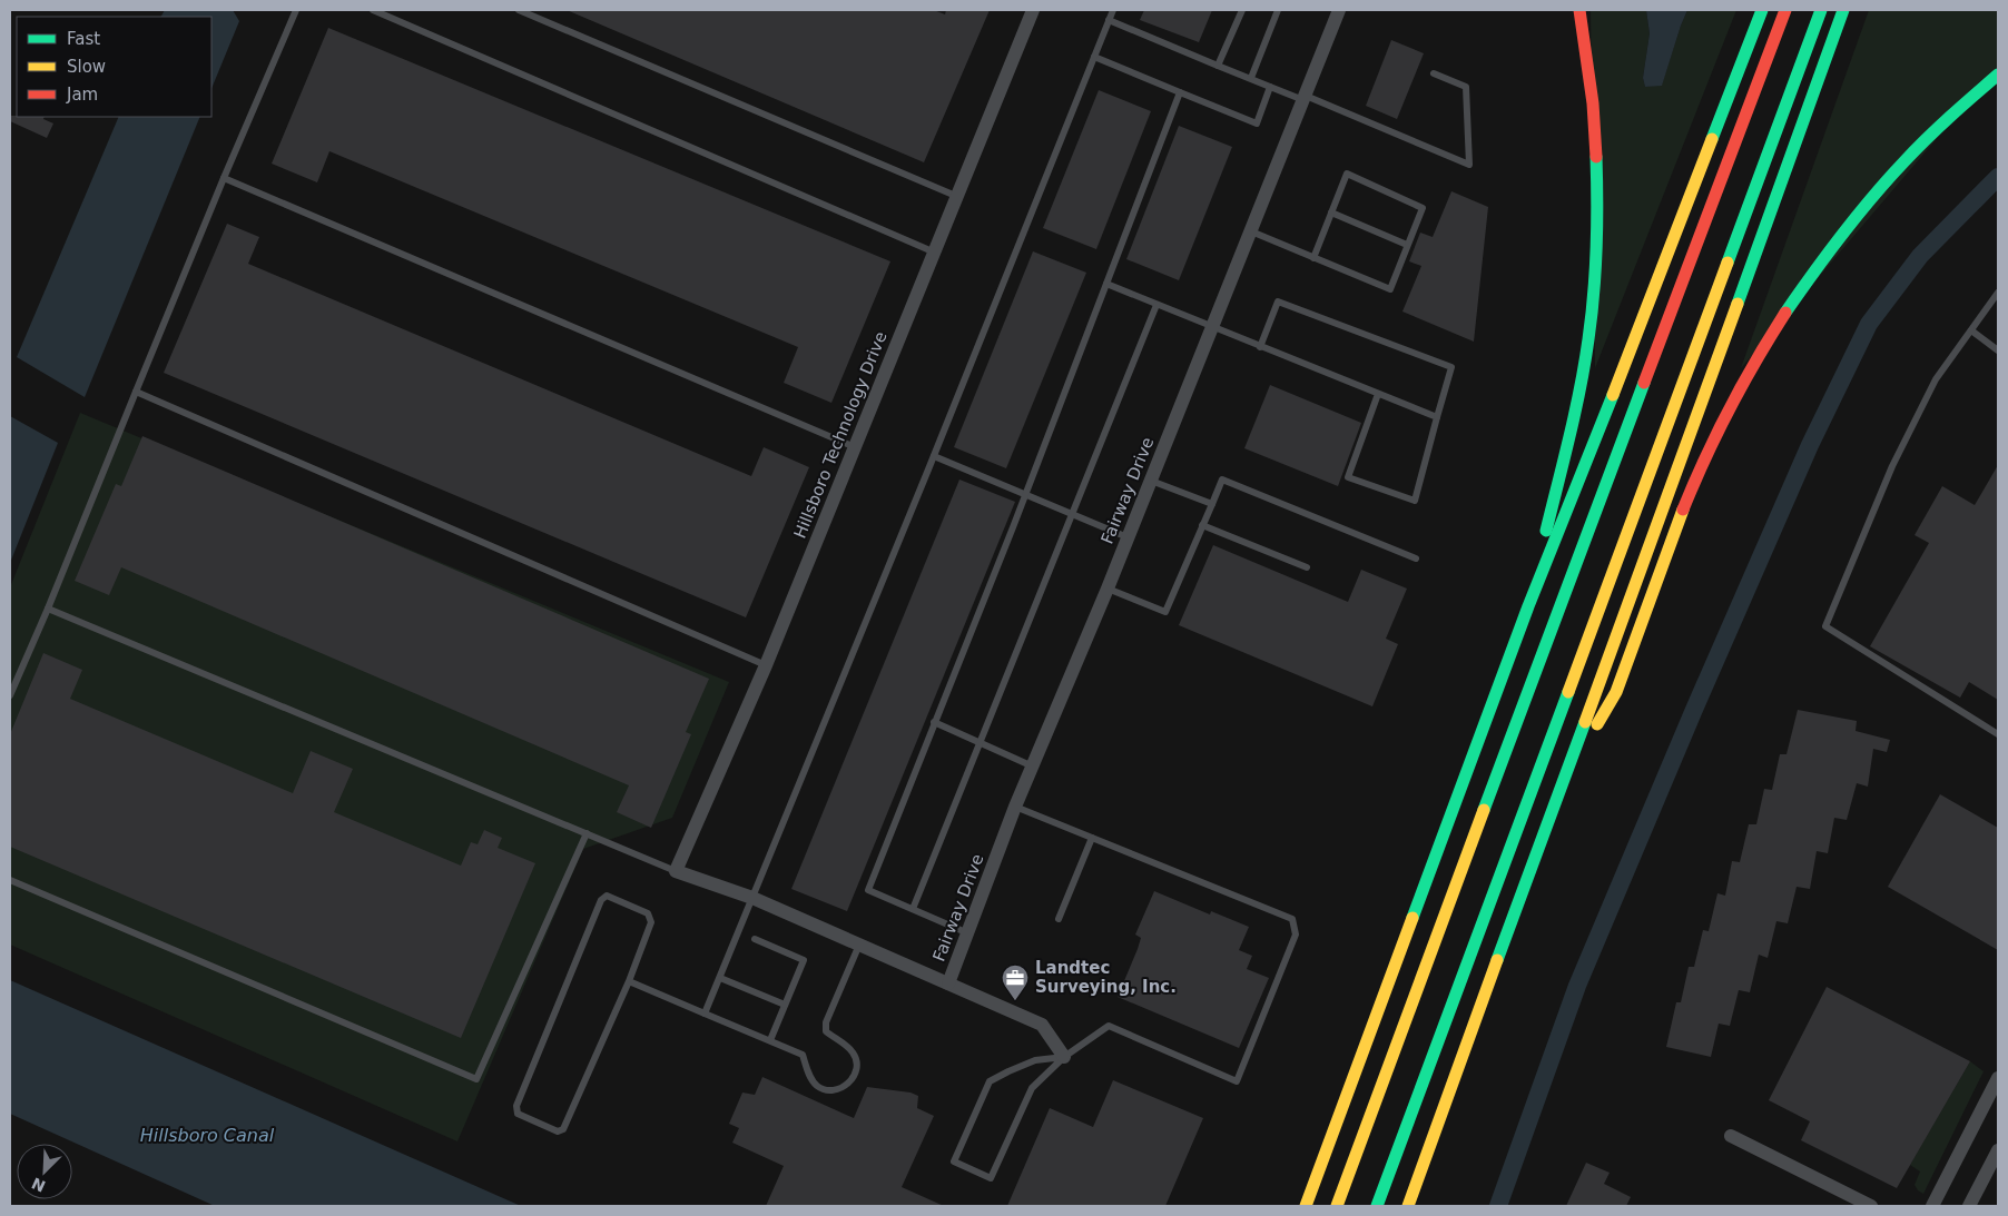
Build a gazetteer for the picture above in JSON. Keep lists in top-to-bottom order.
{
  "streets": {
    "street": ["Hillsboro Technology Drive", "Fairway Drive"]
  },
  "crossings": [
    ["Hillsboro Technology Drive", "Fairway Drive"]
  ],
  "water": ["Hillsboro Canal"],
  "places": {
    "office": ["Landtec Surveying, Inc."]
  },
  "legend": ["Fast", "Slow", "Jam"],
  "north": "bottom left"
}
